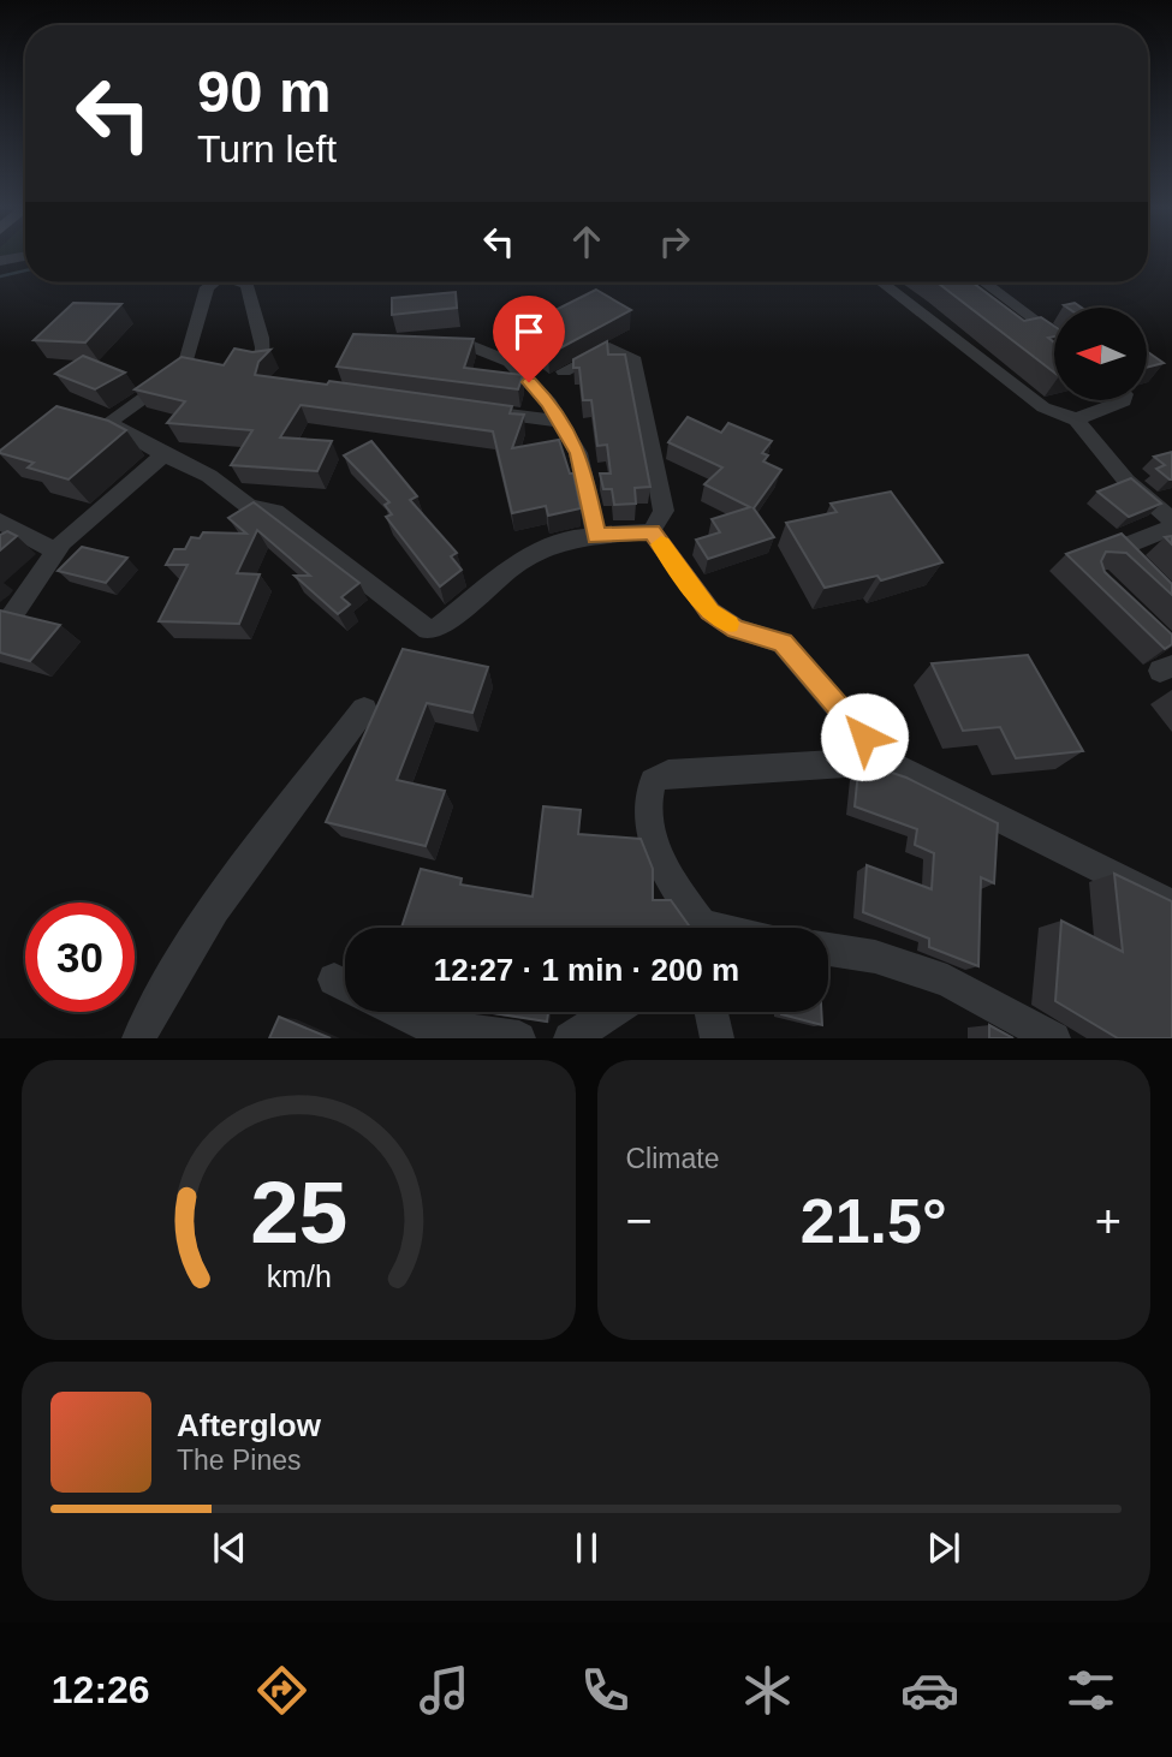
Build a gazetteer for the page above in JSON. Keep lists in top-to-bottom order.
{
  "north": "left",
  "page": {
    "turn": ["90 m", "Turn left"],
    "limit": "30",
    "trip": "12:27 · 1 min · 200 m",
    "tile": "Climate",
    "heat": ["−", "21.5°", "+"],
    "song": ["Afterglow", "The Pines"],
    "tabs": "12:26",
    "gauge": ["25", "km/h"]
  }
}
